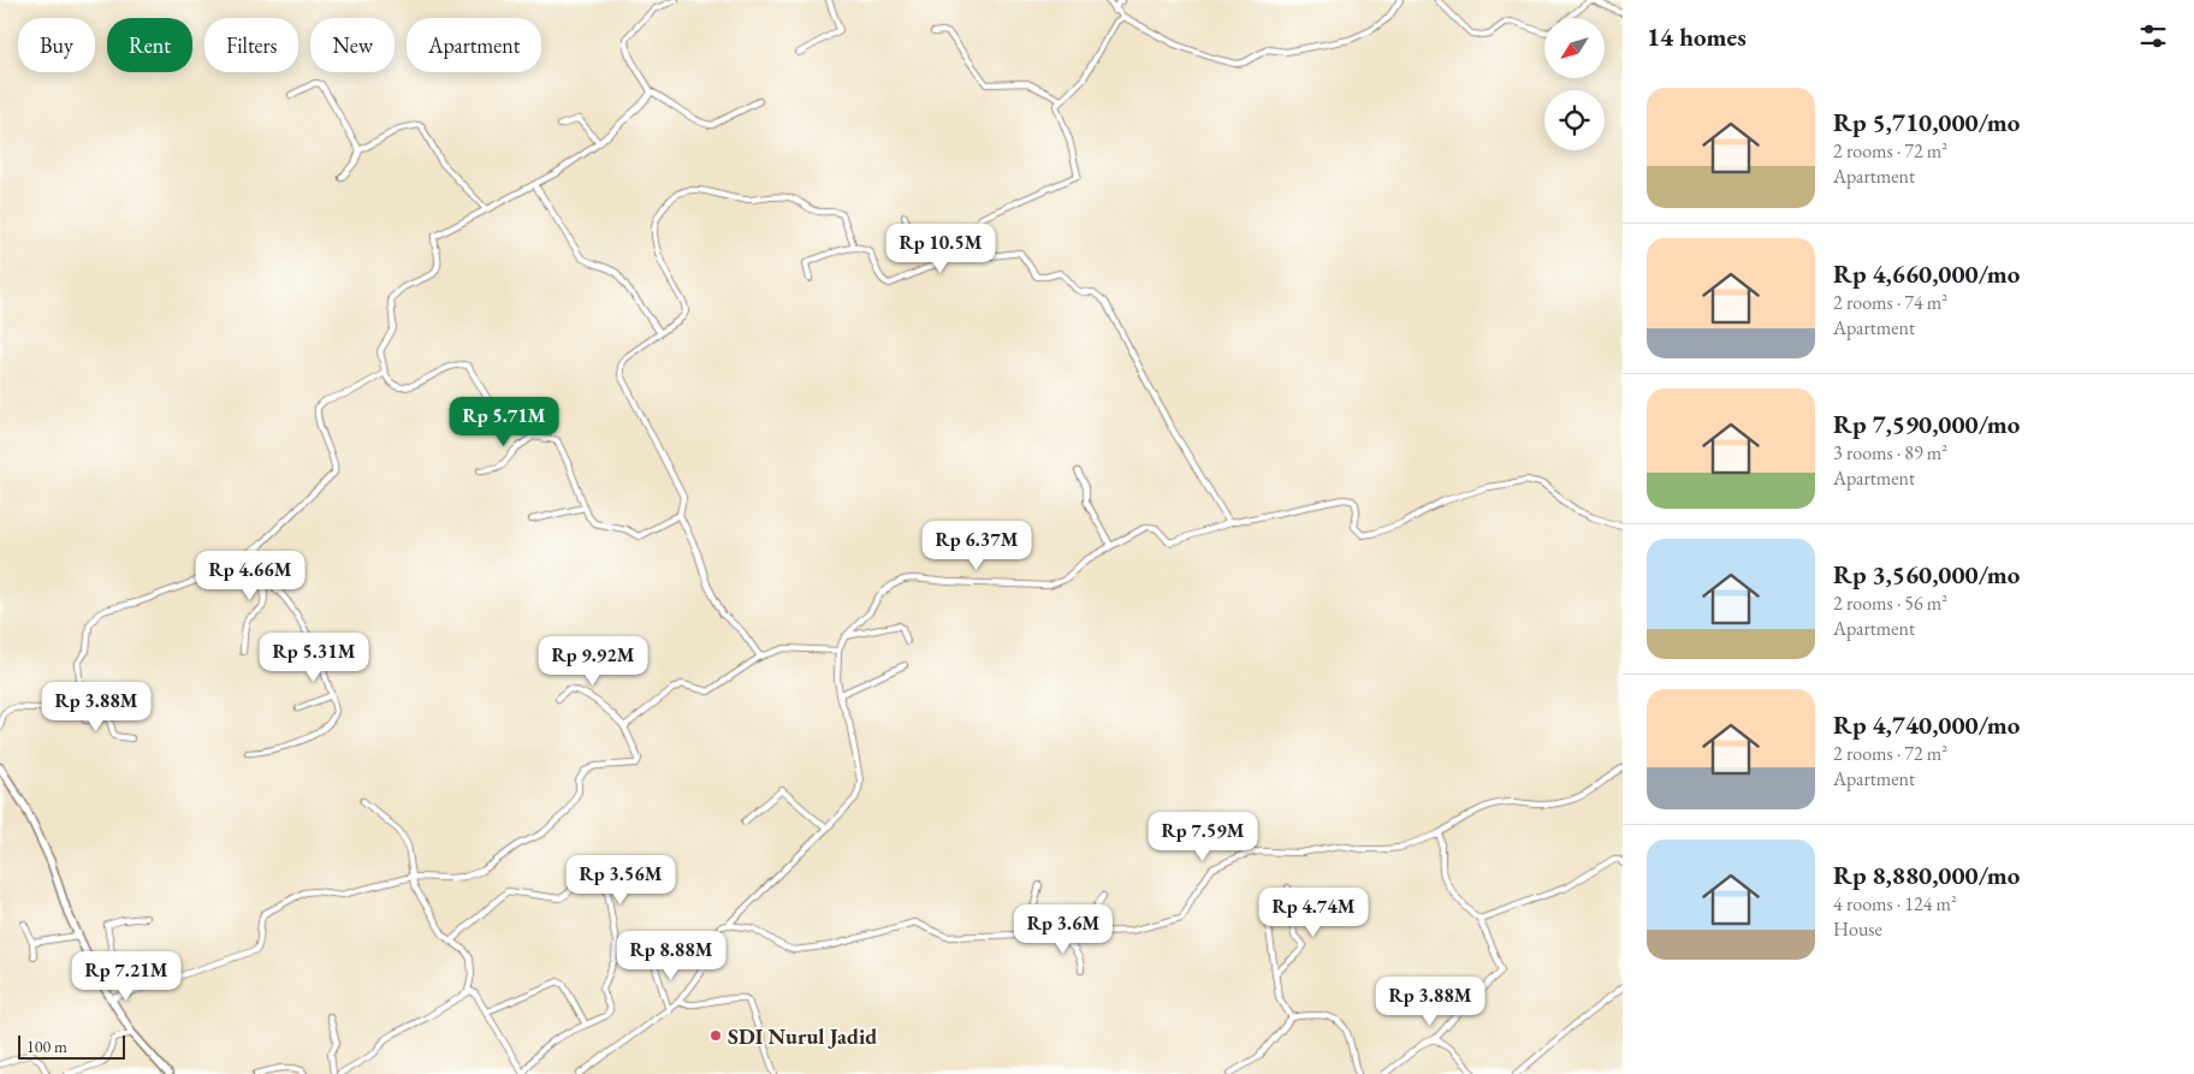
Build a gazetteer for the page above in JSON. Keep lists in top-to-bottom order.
{
  "places": ["SDI Nurul Jadid"],
  "scale_bar": "100 m",
  "north": "bottom left",
  "page": {
    "heading": "14 homes",
    "chip": [
      "Buy",
      "Rent",
      "Filters",
      "New",
      "Apartment"
    ],
    "list": [
      {
        "name": "Rp 5,710,000/mo",
        "note": "2 rooms · 72 m² · Apartment"
      },
      {
        "name": "Rp 4,660,000/mo",
        "note": "2 rooms · 74 m² · Apartment"
      },
      {
        "name": "Rp 7,590,000/mo",
        "note": "3 rooms · 89 m² · Apartment"
      },
      {
        "name": "Rp 3,560,000/mo",
        "note": "2 rooms · 56 m² · Apartment"
      },
      {
        "name": "Rp 4,740,000/mo",
        "note": "2 rooms · 72 m² · Apartment"
      },
      {
        "name": "Rp 8,880,000/mo",
        "note": "4 rooms · 124 m² · House"
      }
    ],
    "price": [
      "Rp 10.5M",
      "Rp 5.71M",
      "Rp 6.37M",
      "Rp 4.66M",
      "Rp 5.31M",
      "Rp 9.92M",
      "Rp 3.88M",
      "Rp 7.59M",
      "Rp 3.56M",
      "Rp 4.74M",
      "Rp 3.6M",
      "Rp 8.88M",
      "Rp 7.21M",
      "Rp 3.88M"
    ],
    "scale": "100 m"
  }
}
